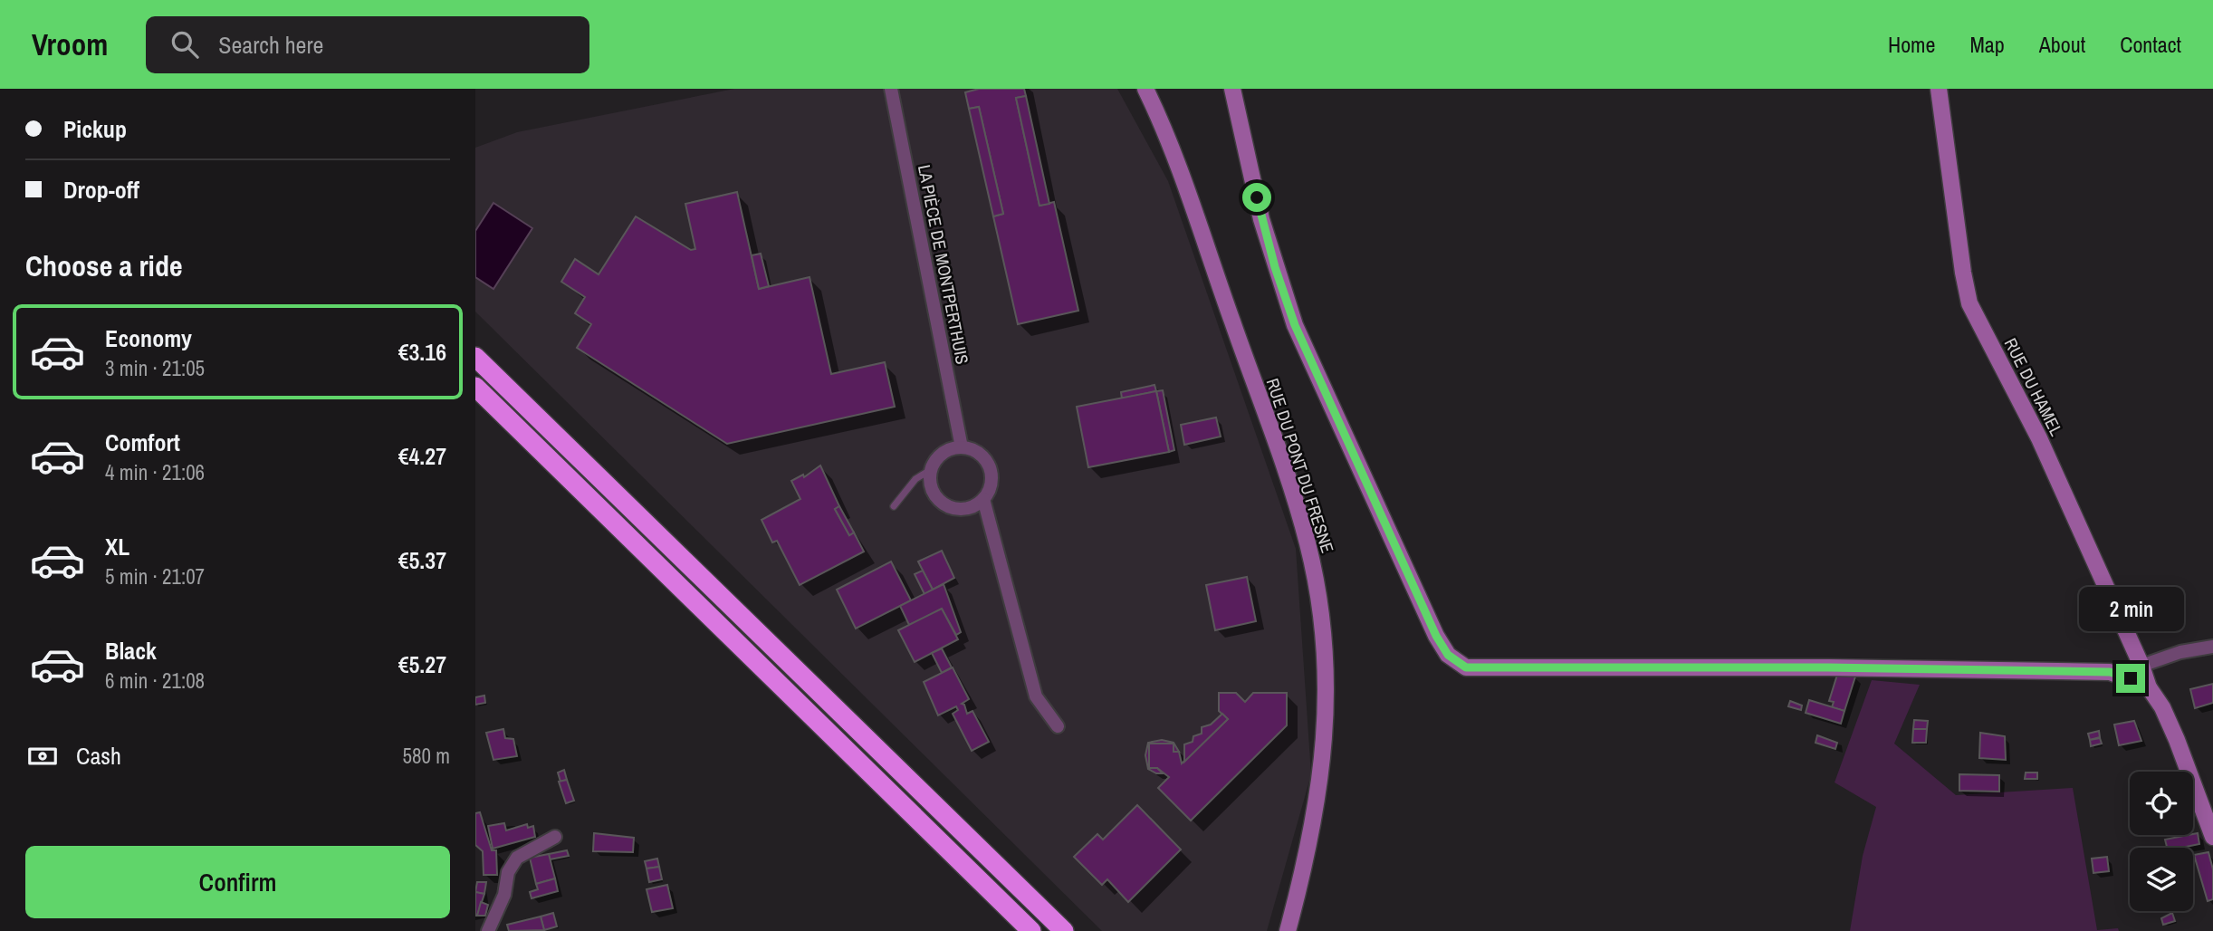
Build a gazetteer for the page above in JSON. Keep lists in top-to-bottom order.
{
  "streets": {
    "street": ["LA PIÈCE DE MONTPERTHUIS", "RUE DU HAMEL", "RUE DU PONT DU FRESNE"]
  },
  "page": {
    "header": "Vroom",
    "search": "Search here",
    "nav": [
      "Home",
      "Map",
      "About",
      "Contact"
    ],
    "banner": ["Pickup", "Drop-off"],
    "heading": "Choose a ride",
    "list": [
      {
        "name": "Economy",
        "note": "3 min · 21:05",
        "value": "€3.16"
      },
      {
        "name": "Comfort",
        "note": "4 min · 21:06",
        "value": "€4.27"
      },
      {
        "name": "XL",
        "note": "5 min · 21:07",
        "value": "€5.37"
      },
      {
        "name": "Black",
        "note": "6 min · 21:08",
        "value": "€5.27"
      }
    ],
    "bubble": "2 min",
    "pay": ["Cash", "580 m"],
    "buttons": "Confirm"
  }
}
